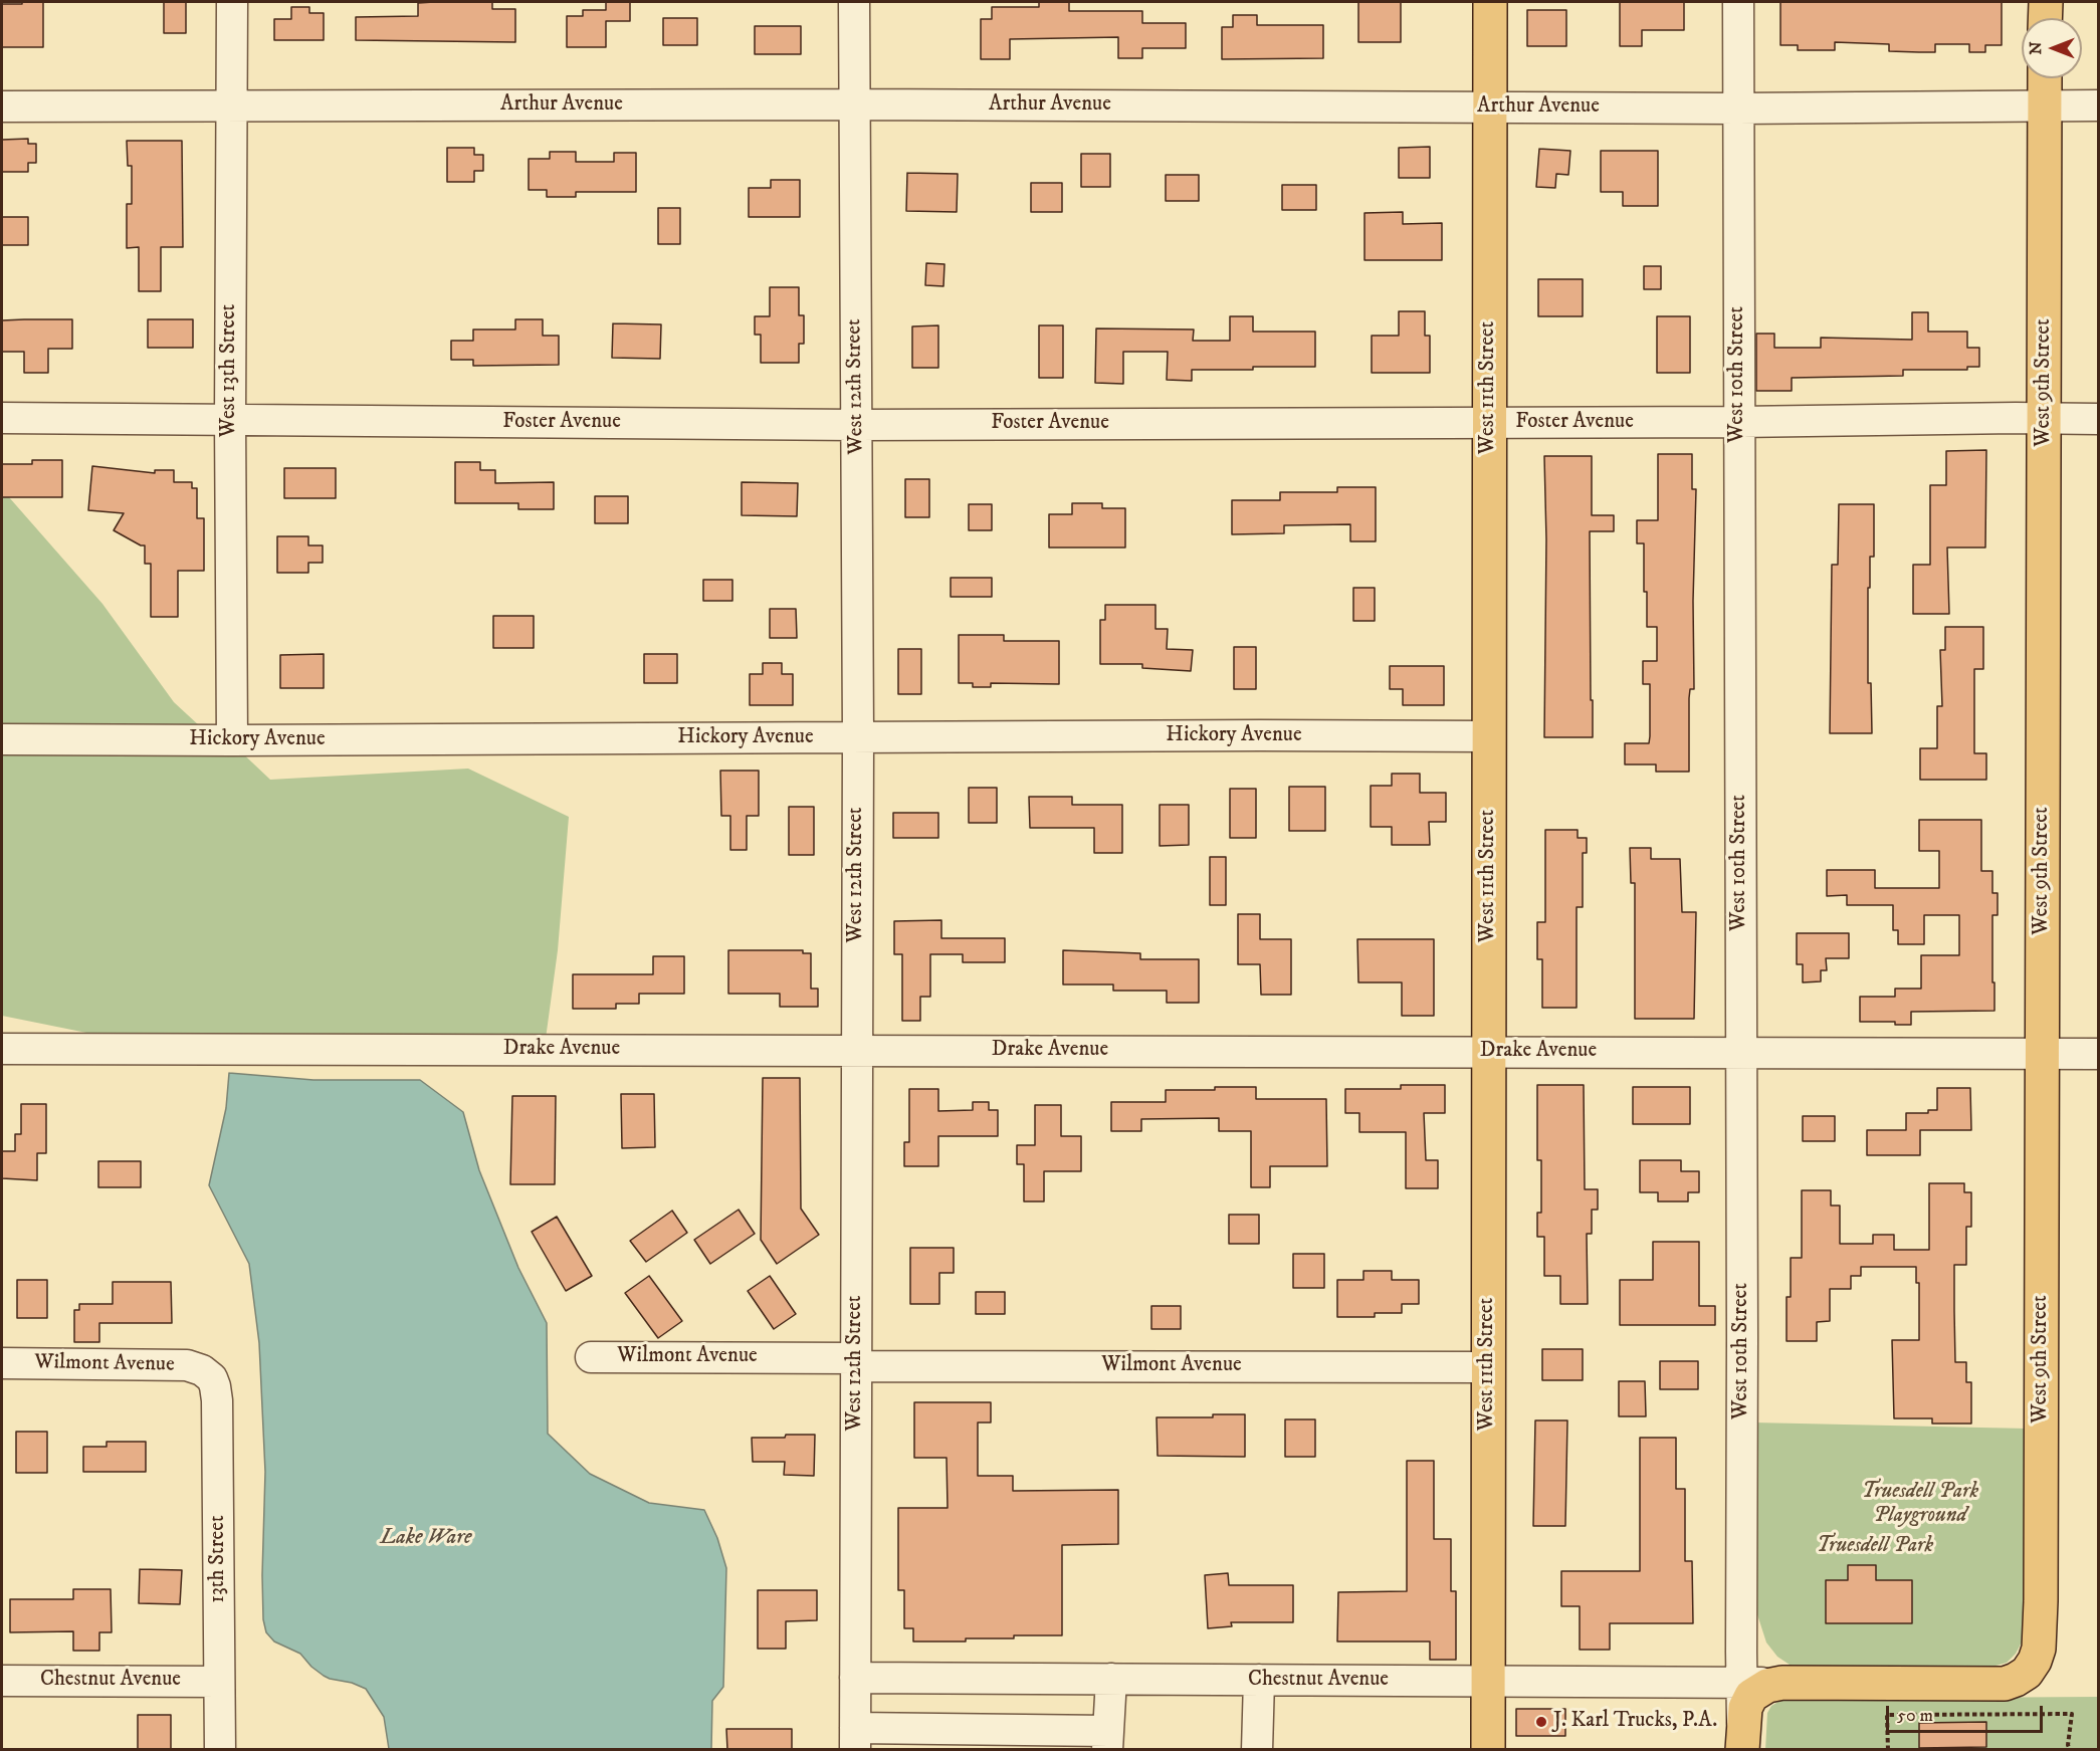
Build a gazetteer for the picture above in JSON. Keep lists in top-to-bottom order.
{
  "streets": {
    "main road": [
      "West 10th Street",
      "West 9th Street",
      "West 11th Street",
      "Chestnut Avenue"
    ],
    "street": [
      "Arthur Avenue",
      "West 13th Street",
      "West 12th Street",
      "Foster Avenue",
      "Hickory Avenue",
      "Drake Avenue",
      "Wilmont Avenue",
      "13th Street"
    ]
  },
  "crossings": [
    ["Arthur Avenue", "West 13th Street"],
    ["Arthur Avenue", "West 10th Street"],
    ["Arthur Avenue", "West 9th Street"],
    ["Arthur Avenue", "West 12th Street"],
    ["Arthur Avenue", "West 11th Street"],
    ["West 13th Street", "Foster Avenue"],
    ["West 13th Street", "Hickory Avenue"],
    ["West 10th Street", "Foster Avenue"],
    ["West 10th Street", "Drake Avenue"],
    ["West 10th Street", "Chestnut Avenue"],
    ["West 9th Street", "Foster Avenue"],
    ["West 9th Street", "Drake Avenue"],
    ["West 9th Street", "Chestnut Avenue"],
    ["West 12th Street", "Foster Avenue"],
    ["West 12th Street", "Hickory Avenue"],
    ["West 12th Street", "Drake Avenue"],
    ["West 12th Street", "Wilmont Avenue"],
    ["West 12th Street", "Chestnut Avenue"],
    ["West 11th Street", "Foster Avenue"],
    ["West 11th Street", "Hickory Avenue"],
    ["West 11th Street", "Drake Avenue"],
    ["West 11th Street", "Wilmont Avenue"],
    ["West 11th Street", "Chestnut Avenue"],
    ["Wilmont Avenue", "13th Street"],
    ["13th Street", "Chestnut Avenue"]
  ],
  "water": ["Lake Ware"],
  "parks": ["Truesdell Park Playground", "Truesdell Park"],
  "places": ["J. Karl Trucks, P.A."],
  "scale_bar": "50 m",
  "north": "left"
}
